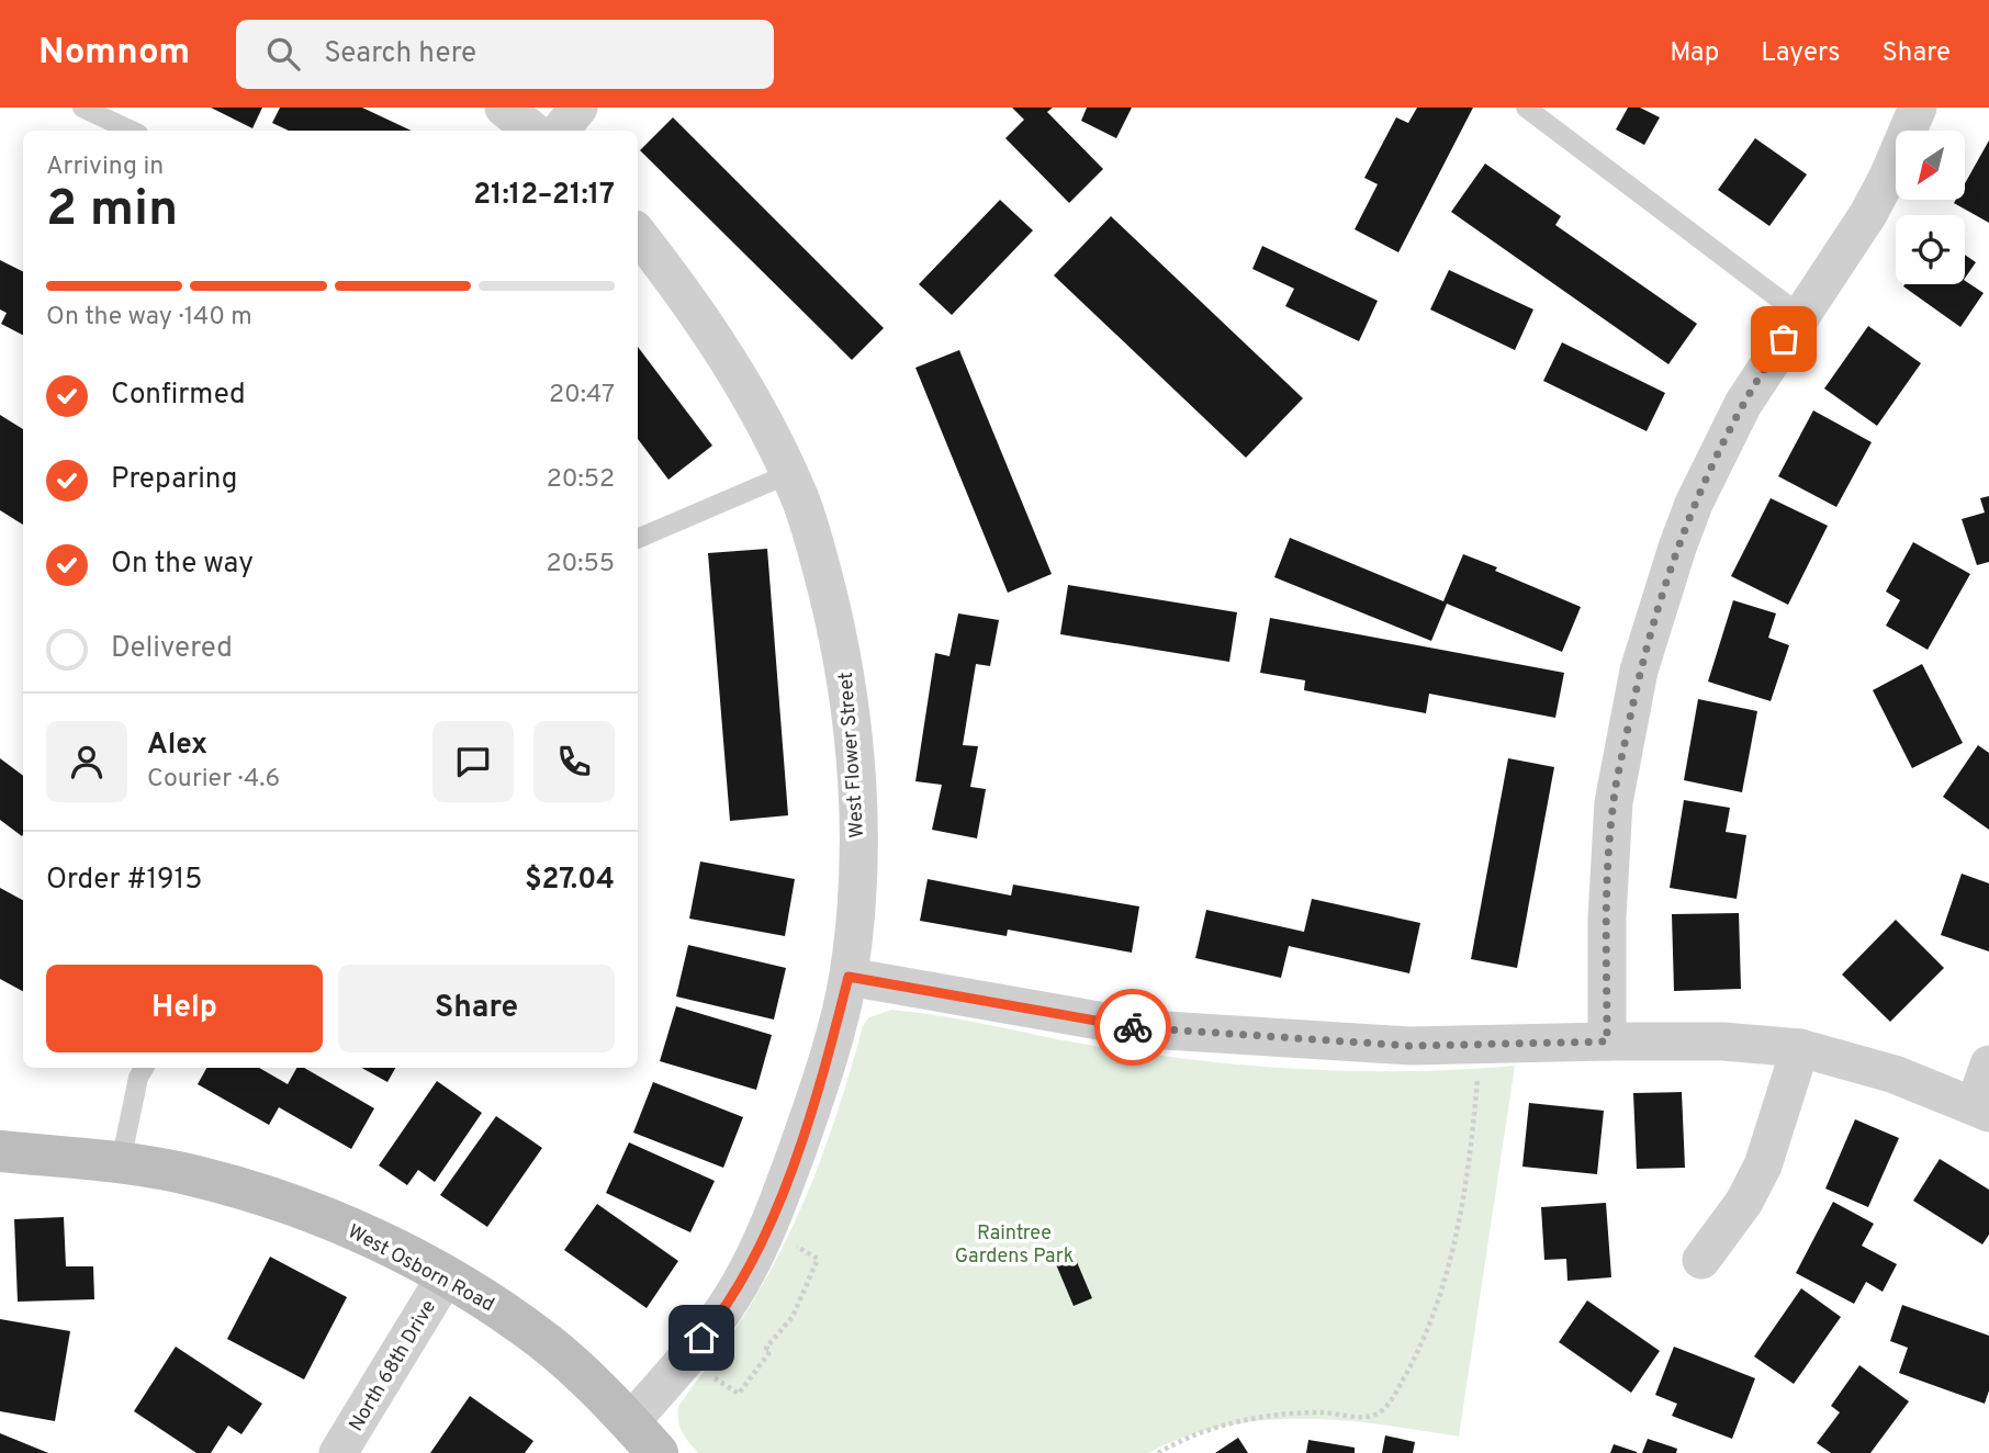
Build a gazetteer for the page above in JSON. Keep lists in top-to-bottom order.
{
  "streets": {
    "street": ["West Flower Street", "West Osborn Road", "North 68th Drive"]
  },
  "crossings": [
    ["West Flower Street", "West Osborn Road"],
    ["West Osborn Road", "North 68th Drive"]
  ],
  "parks": ["Raintree Gardens Park"],
  "north": "bottom left",
  "page": {
    "header": "Nomnom",
    "search": "Search here",
    "nav": ["Map", "Layers", "Share"],
    "heading": ["2 min", "Arriving in", "21:12–21:17"],
    "panel": [
      "Alex",
      "Courier · 4.6",
      "Order #1915",
      "$27.04"
    ],
    "bar": "On the way · 140 m",
    "list": [
      ["Confirmed", "20:47"],
      ["Preparing", "20:52"],
      ["On the way", "20:55"],
      "Delivered"
    ],
    "buttons": ["Help", "Share"]
  }
}
